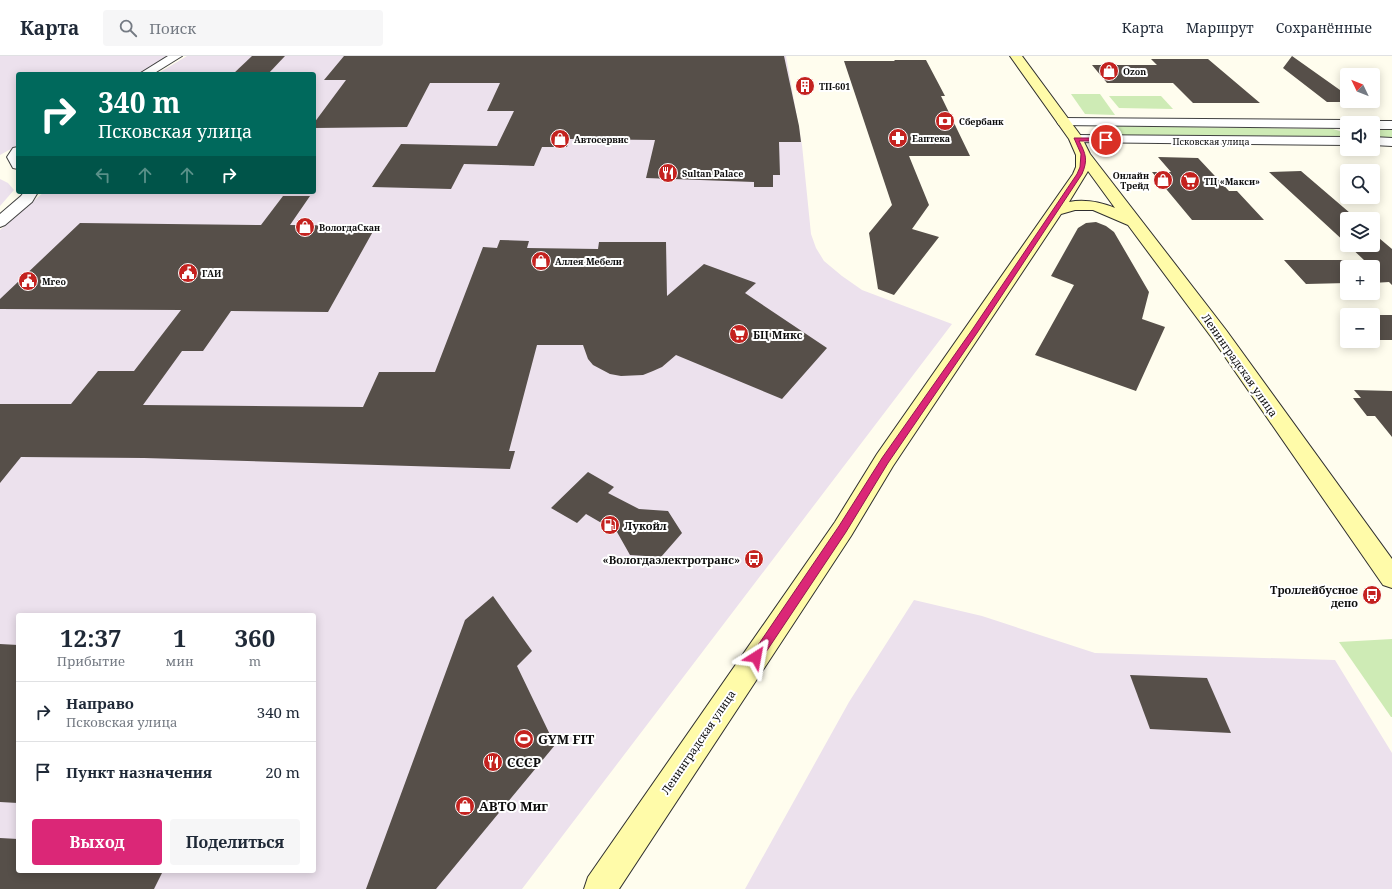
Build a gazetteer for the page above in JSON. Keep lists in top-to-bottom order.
{
  "streets": {
    "main road": ["Ленинградская улица"],
    "street": ["Псковская улица"]
  },
  "crossings": [
    ["Псковская улица", "Ленинградская улица"]
  ],
  "places": {
    "shop": [
      "Ozon",
      "Автосервис",
      "Онлайн Трейд",
      "ВологдаСкан",
      "Аллея Мебели",
      "АВТО Миг"
    ],
    "building": ["ТП-601"],
    "bank": ["Сбербанк"],
    "pharmacy": ["Еаптека"],
    "restaurant": ["Sultan Palace", "СССР"],
    "supermarket": ["ТЦ «Макси»", "БЦ Микс"],
    "public building": ["ГАИ", "Mreo"],
    "fuel station": ["Лукойл"],
    "bus stop": ["«Вологдаэлектротранс»", "Троллейбусное депо"],
    "sports": ["GYM FIT"]
  },
  "north": "top left",
  "page": {
    "header": "Карта",
    "search": "Поиск",
    "nav": ["Карта", "Маршрут", "Сохранённые"],
    "map_buttons": ["+", "−"],
    "turn": ["340 m", "Псковская улица"],
    "eta": [
      "12:37",
      "Прибытие",
      "1",
      "мин",
      "360",
      "m"
    ],
    "list": [
      {
        "name": "Направо",
        "note": "Псковская улица",
        "value": "340 m"
      },
      {
        "name": "Пункт назначения",
        "value": "20 m"
      }
    ],
    "buttons": ["Выход", "Поделиться"]
  }
}
